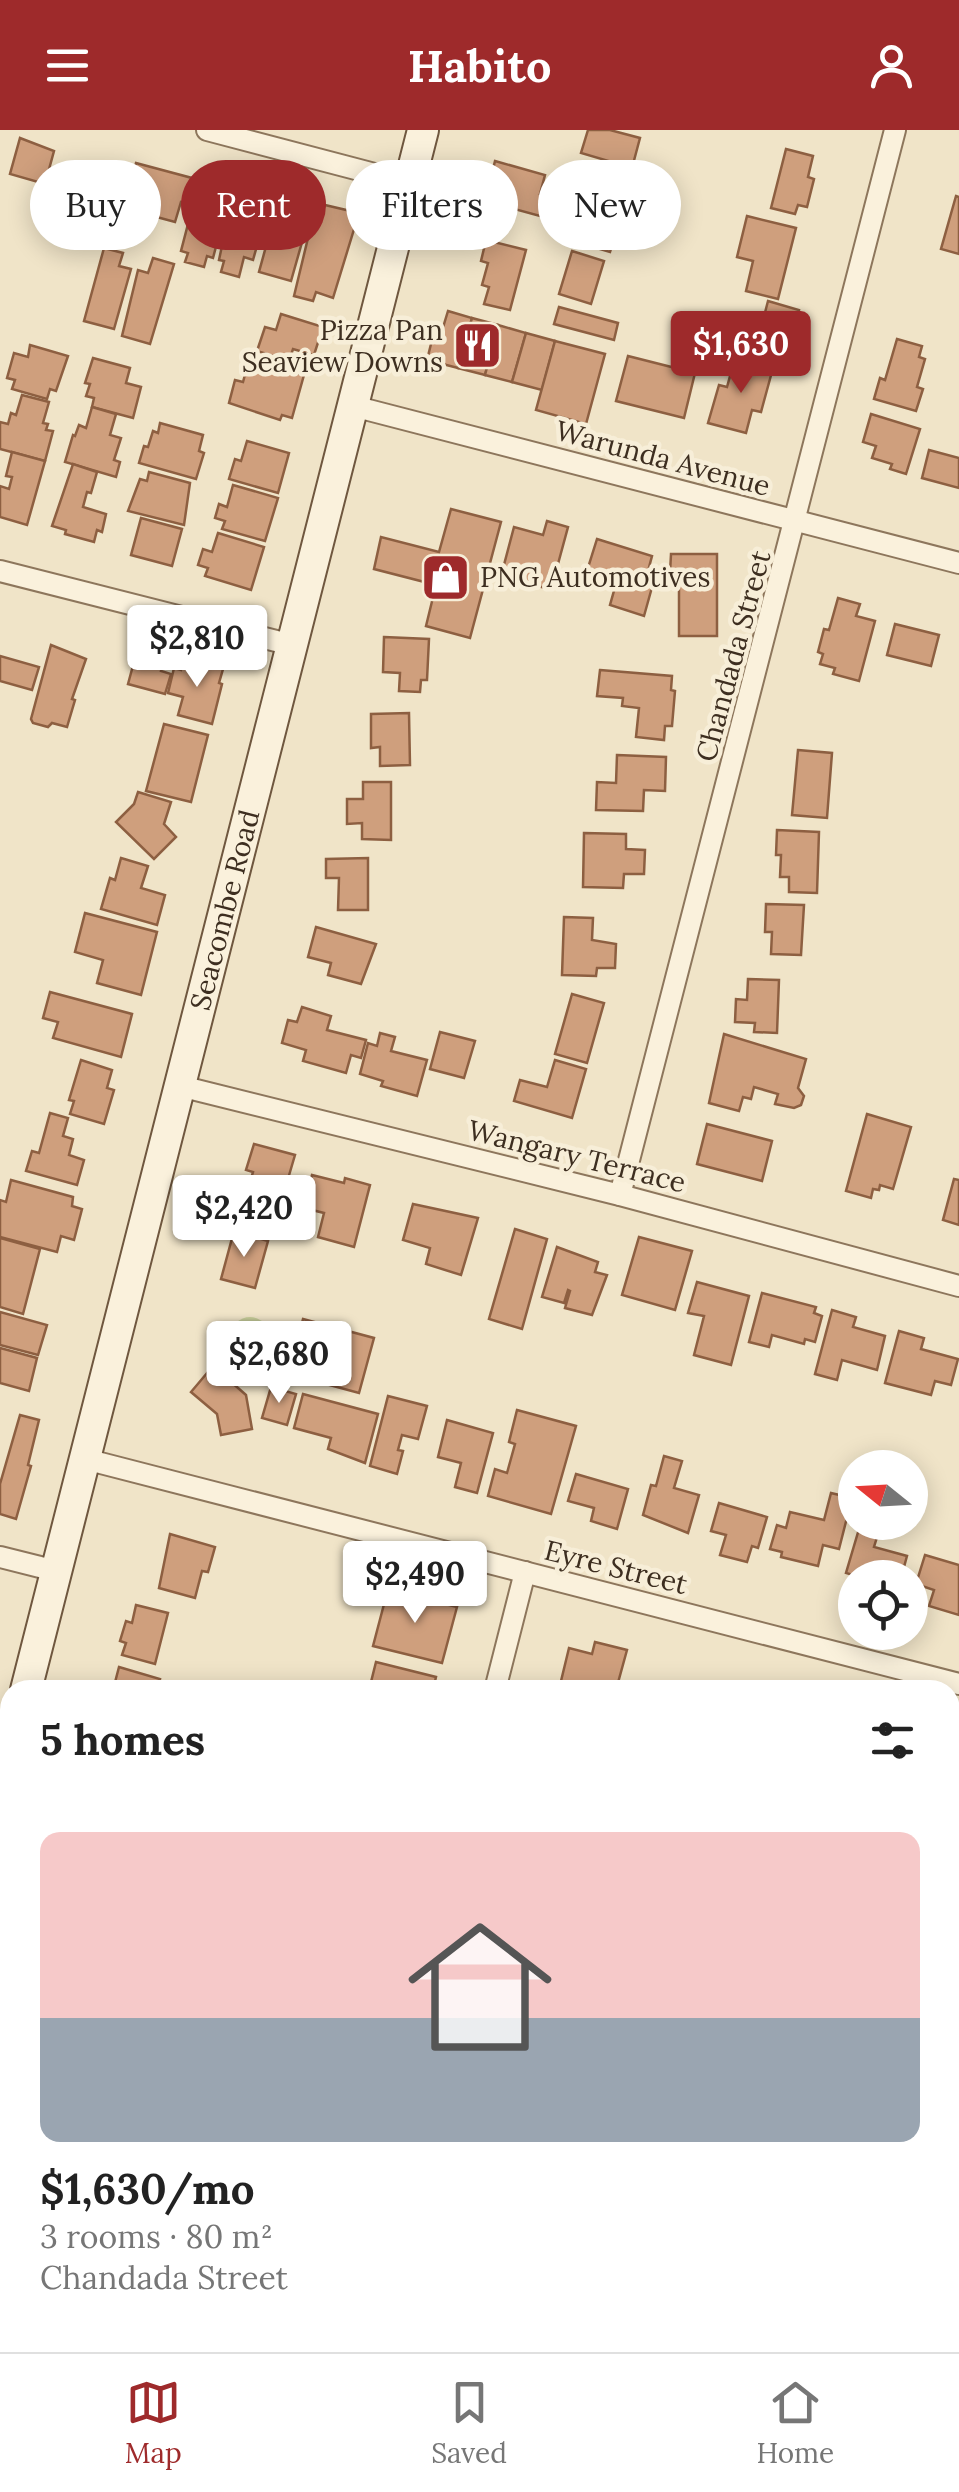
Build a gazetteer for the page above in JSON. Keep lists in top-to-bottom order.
{
  "streets": {
    "main road": ["Seacombe Road"],
    "street": [
      "Warunda Avenue",
      "Chandada Street",
      "Wangary Terrace",
      "Eyre Street"
    ]
  },
  "crossings": [
    ["Warunda Avenue", "Chandada Street"],
    ["Warunda Avenue", "Seacombe Road"],
    ["Chandada Street", "Wangary Terrace"],
    ["Seacombe Road", "Wangary Terrace"],
    ["Seacombe Road", "Eyre Street"]
  ],
  "places": {
    "restaurant": ["Pizza Pan Seaview Downs"],
    "shop": ["PNG Automotives"]
  },
  "north": "left",
  "page": {
    "header": "Habito",
    "chip": [
      "Buy",
      "Rent",
      "Filters",
      "New"
    ],
    "price": [
      "$1,630",
      "$2,810",
      "$2,420",
      "$2,680",
      "$2,490"
    ],
    "heading": "5 homes",
    "list": [
      {
        "name": "$1,630/mo",
        "note": "3 rooms · 80 m² · Chandada Street"
      }
    ],
    "tabs": ["Map", "Saved", "Home"]
  }
}
